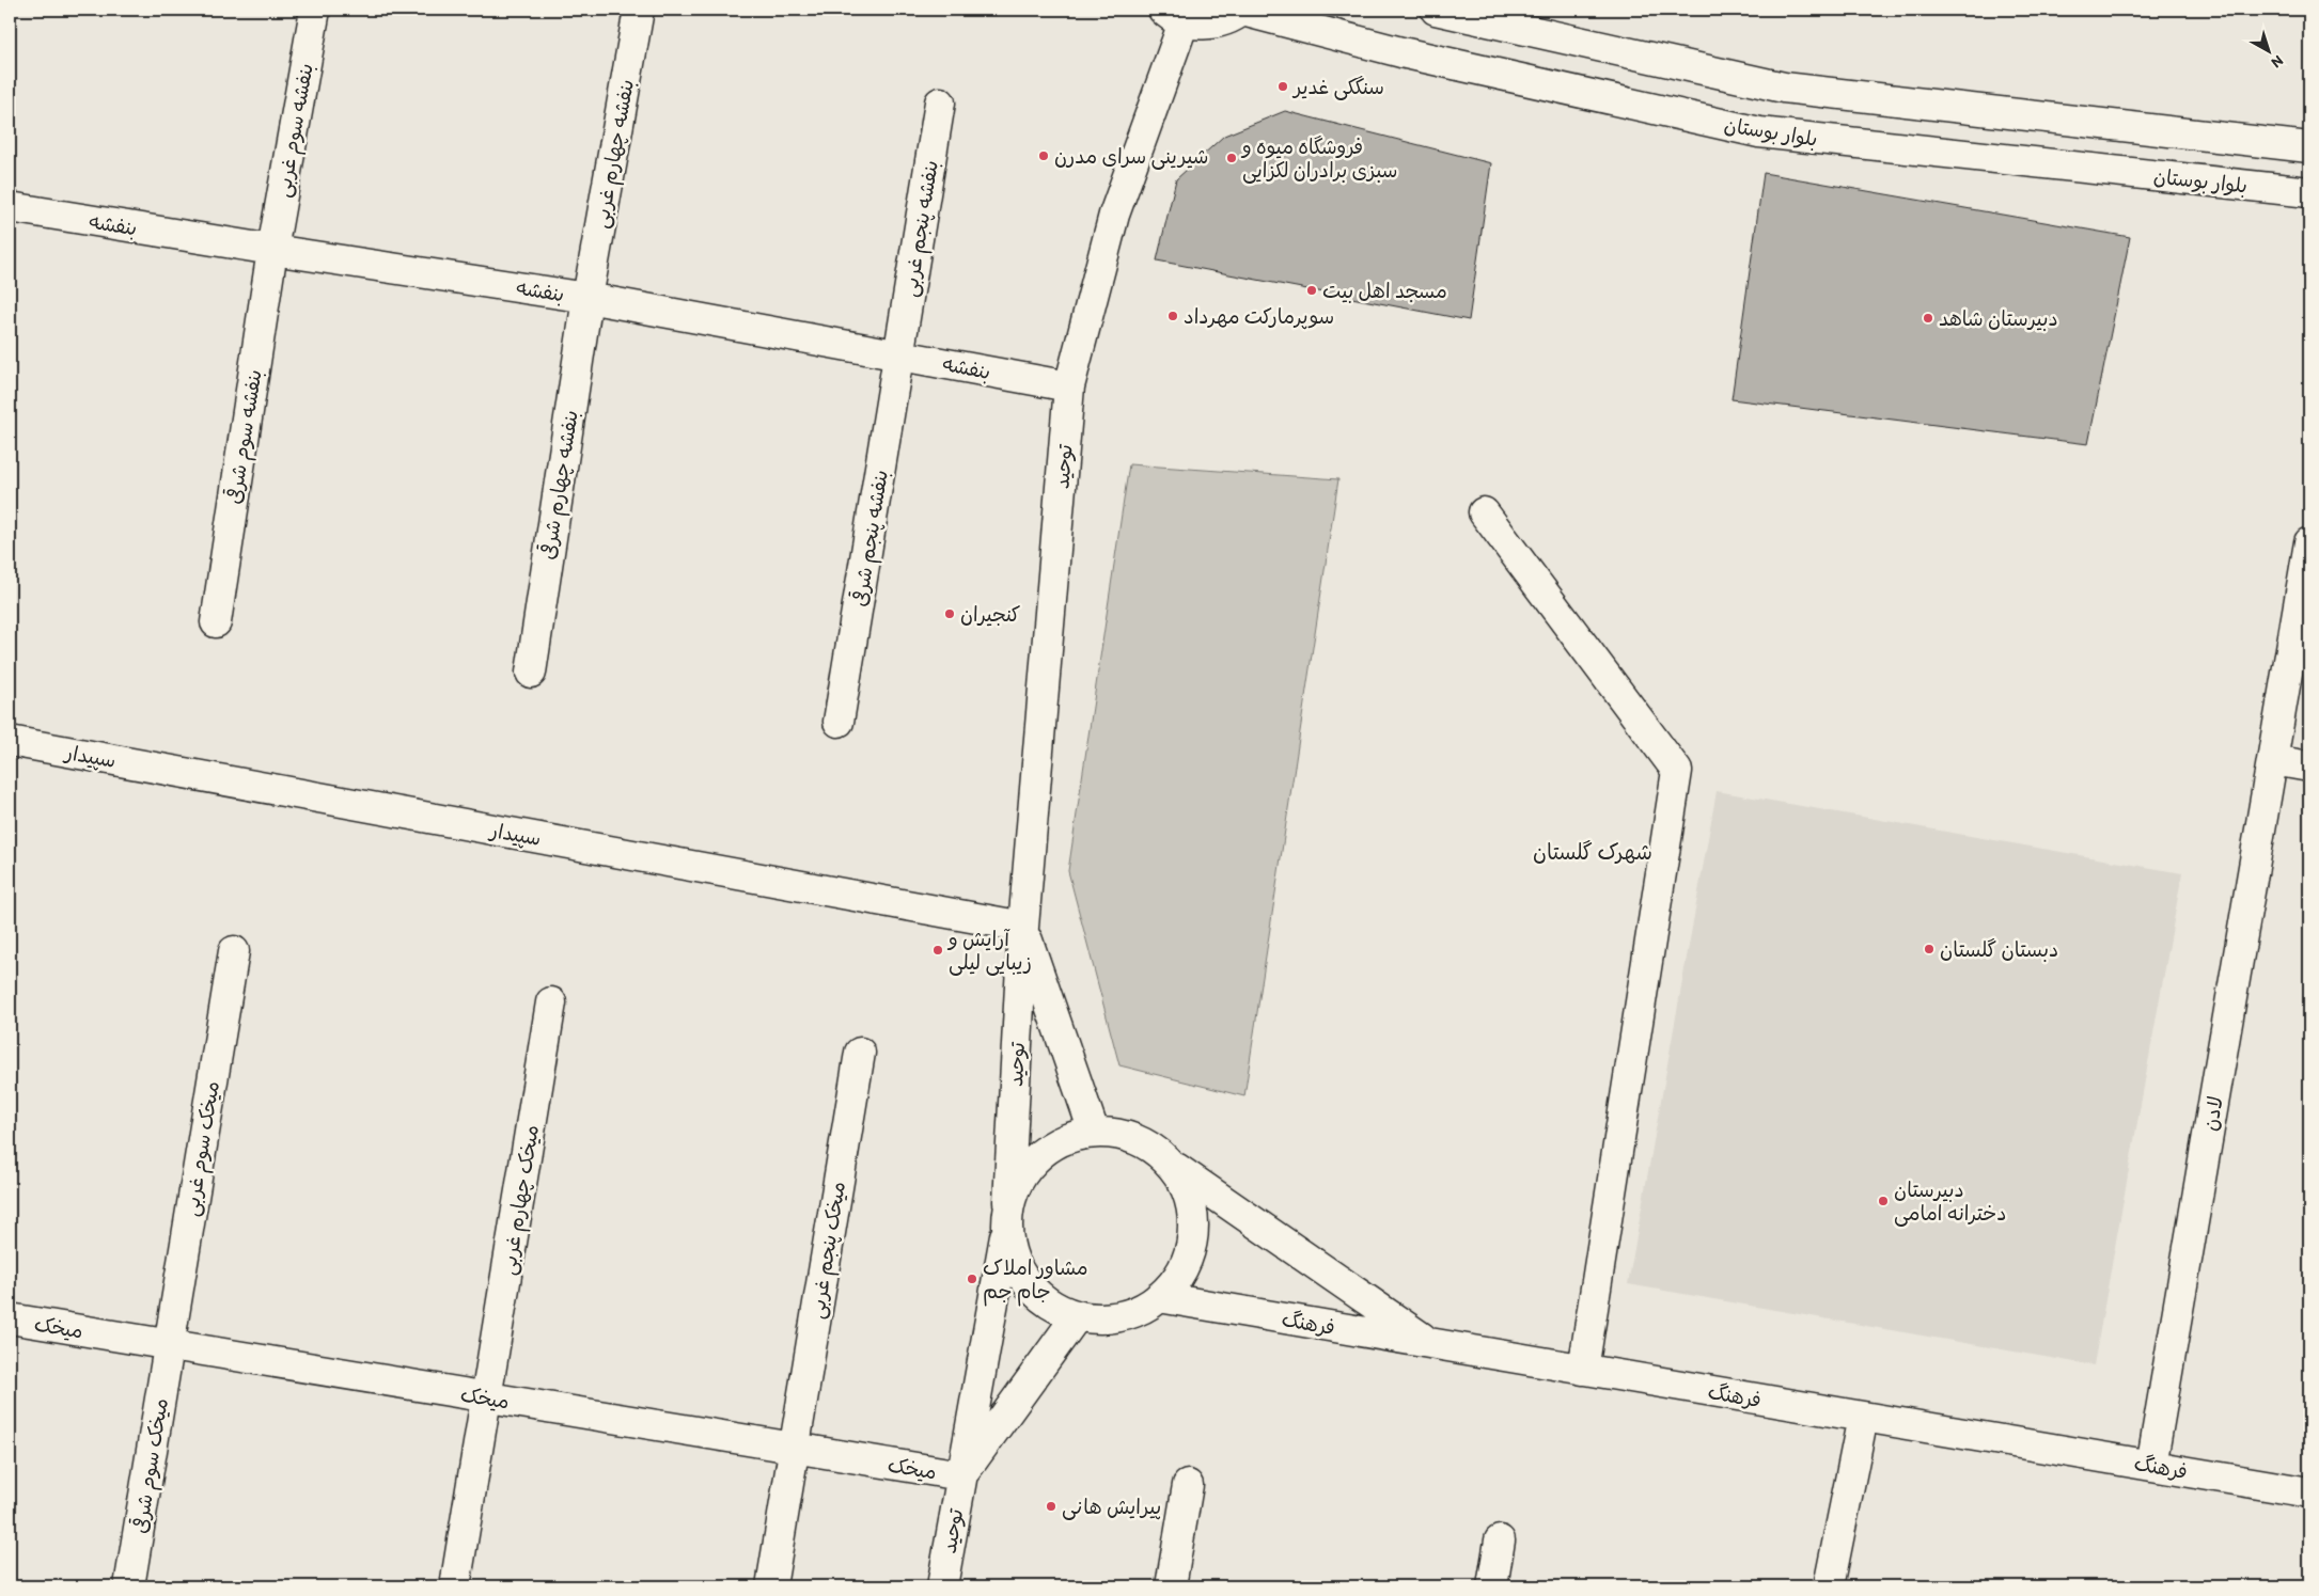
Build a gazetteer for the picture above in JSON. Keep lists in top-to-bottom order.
{
  "streets": {
    "street": [
      "بنفشه سوم غربی",
      "بلوار بوستان",
      "بنفشه چهارم غربی",
      "بنفشه",
      "بنفشه پنجم غربی",
      "بنفشه سوم شرقی",
      "توحید",
      "بنفشه چهارم شرقی",
      "بنفشه پنجم شرقی",
      "سپیدار",
      "لادن",
      "میخک سوم غربی",
      "میخک چهارم غربی",
      "میخک پنجم غربی",
      "فرهنگ",
      "میخک",
      "میخک سوم شرقی"
    ]
  },
  "crossings": [
    ["بنفشه سوم غربی", "بنفشه"],
    ["بنفشه سوم غربی", "بنفشه سوم شرقی"],
    ["بنفشه چهارم غربی", "بنفشه"],
    ["بنفشه چهارم غربی", "بنفشه چهارم شرقی"],
    ["بنفشه", "بنفشه پنجم غربی"],
    ["بنفشه", "بنفشه سوم شرقی"],
    ["بنفشه", "توحید"],
    ["بنفشه", "بنفشه چهارم شرقی"],
    ["بنفشه", "بنفشه پنجم شرقی"],
    ["بنفشه پنجم غربی", "بنفشه پنجم شرقی"],
    ["توحید", "سپیدار"],
    ["توحید", "فرهنگ"],
    ["توحید", "میخک"],
    ["لادن", "فرهنگ"],
    ["میخک سوم غربی", "میخک"],
    ["میخک سوم غربی", "میخک سوم شرقی"],
    ["میخک چهارم غربی", "میخک"],
    ["میخک پنجم غربی", "میخک"],
    ["میخک", "میخک سوم شرقی"]
  ],
  "districts": ["شهرک گلستان"],
  "places": [
    "سنگکی غدیر",
    "شیرینی سرای مدرن",
    "فروشگاه میوه و سبزی برادران لکزایی",
    "مسجد اهل بیت",
    "سوپرمارکت مهرداد",
    "دبیرستان شاهد",
    "کنجیران",
    "دبستان گلستان",
    "آرایش و زیبایی لیلی",
    "دبیرستان دخترانه امامی",
    "مشاور املاک جام جم",
    "پیرایش هانی"
  ],
  "north": "bottom right"
}
